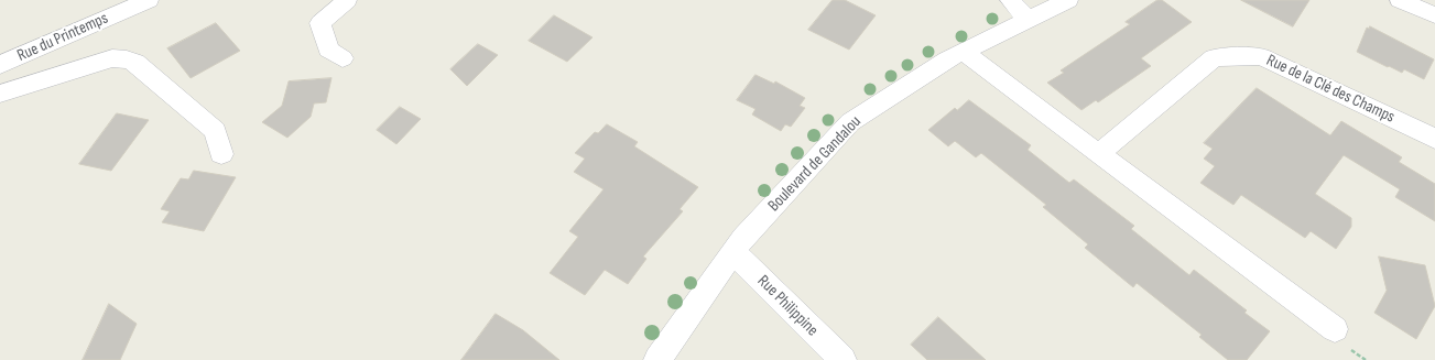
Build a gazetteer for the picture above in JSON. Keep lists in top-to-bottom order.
{
  "streets": {
    "street": [
      "Rue du Printemps",
      "Rue de la Clé des Champs",
      "Boulevard de Gandalou",
      "Rue Philippine"
    ]
  },
  "crossings": [
    ["Boulevard de Gandalou", "Rue Philippine"]
  ]
}
